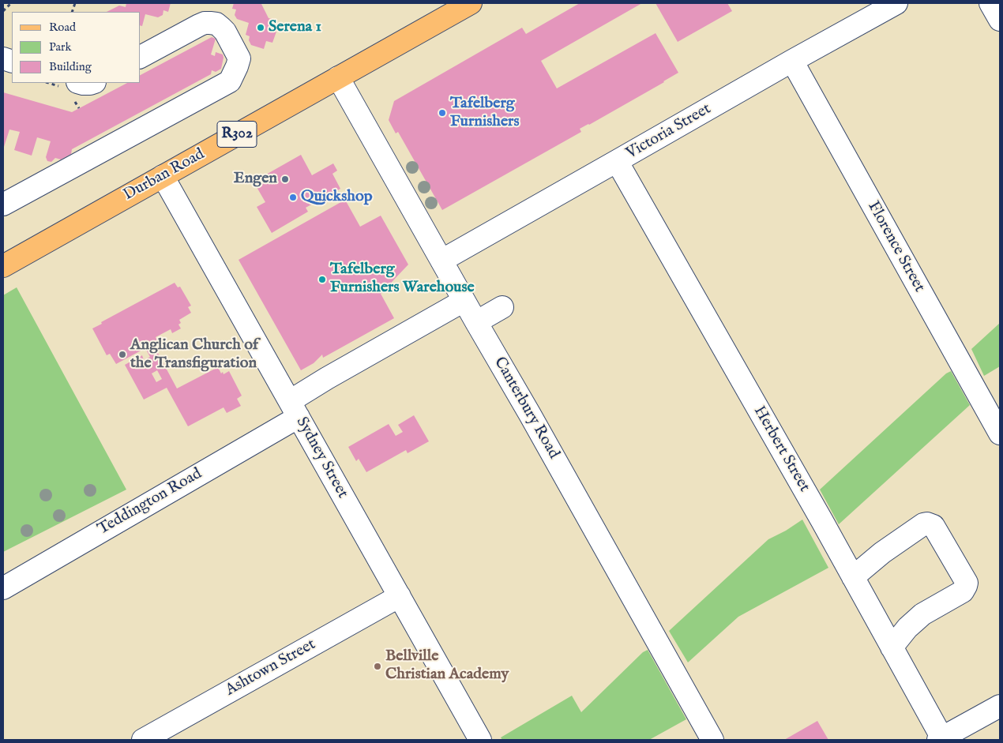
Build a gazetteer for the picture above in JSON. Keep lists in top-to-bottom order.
{
  "streets": {
    "main road": ["R302", "Durban Road"],
    "street": [
      "Victoria Street",
      "Florence Street",
      "Canterbury Road",
      "Herbert Street",
      "Sydney Street",
      "Teddington Road",
      "Ashtown Street"
    ]
  },
  "crossings": [
    ["Victoria Street", "Florence Street"],
    ["Victoria Street", "Canterbury Road"],
    ["Victoria Street", "Herbert Street"],
    ["Durban Road", "Canterbury Road"],
    ["Durban Road", "Sydney Street"],
    ["Canterbury Road", "Teddington Road"],
    ["Sydney Street", "Teddington Road"],
    ["Sydney Street", "Ashtown Street"]
  ],
  "places": [
    "Serena 1",
    "Tafelberg Furnishers",
    "Engen",
    "Quickshop",
    "Tafelberg Furnishers Warehouse",
    "Anglican Church of the Transfiguration",
    "Bellville Christian Academy"
  ],
  "legend": ["Road", "Park", "Building"]
}
